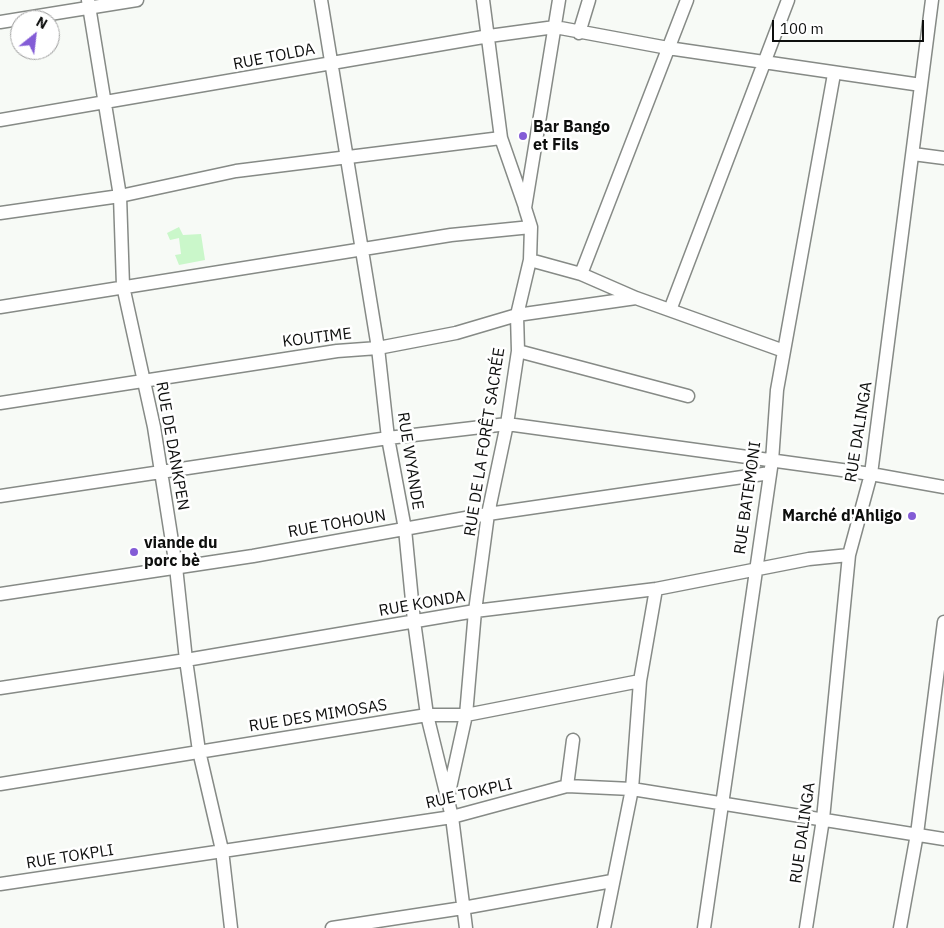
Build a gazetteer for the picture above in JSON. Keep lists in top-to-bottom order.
{
  "streets": {
    "street": [
      "RUE TOLDA",
      "KOUTIME",
      "RUE DALINGA",
      "RUE DE LA FORÊT SACRÉE",
      "RUE DE DANKPEN",
      "RUE WYANDE",
      "RUE BATEMONI",
      "RUE TOHOUN",
      "RUE KONDA",
      "RUE DES MIMOSAS",
      "RUE TOKPLI"
    ]
  },
  "crossings": [
    ["RUE TOLDA", "RUE DE LA FORÊT SACRÉE"],
    ["RUE TOLDA", "RUE DE DANKPEN"],
    ["RUE TOLDA", "RUE WYANDE"],
    ["KOUTIME", "RUE DE LA FORÊT SACRÉE"],
    ["KOUTIME", "RUE DE DANKPEN"],
    ["KOUTIME", "RUE WYANDE"],
    ["RUE DALINGA", "RUE KONDA"],
    ["RUE DALINGA", "RUE TOKPLI"],
    ["RUE DE LA FORÊT SACRÉE", "RUE WYANDE"],
    ["RUE DE LA FORÊT SACRÉE", "RUE TOHOUN"],
    ["RUE DE LA FORÊT SACRÉE", "RUE KONDA"],
    ["RUE DE LA FORÊT SACRÉE", "RUE DES MIMOSAS"],
    ["RUE DE DANKPEN", "RUE TOHOUN"],
    ["RUE DE DANKPEN", "RUE KONDA"],
    ["RUE DE DANKPEN", "RUE DES MIMOSAS"],
    ["RUE DE DANKPEN", "RUE TOKPLI"],
    ["RUE WYANDE", "RUE TOHOUN"],
    ["RUE WYANDE", "RUE KONDA"],
    ["RUE WYANDE", "RUE DES MIMOSAS"],
    ["RUE WYANDE", "RUE TOKPLI"],
    ["RUE BATEMONI", "RUE TOHOUN"],
    ["RUE BATEMONI", "RUE KONDA"],
    ["RUE BATEMONI", "RUE TOKPLI"]
  ],
  "places": ["Bar Bango et Fils", "Marché d'Ahligo", "viande du porc bè"],
  "scale_bar": "100 m",
  "north": "top right"
}
